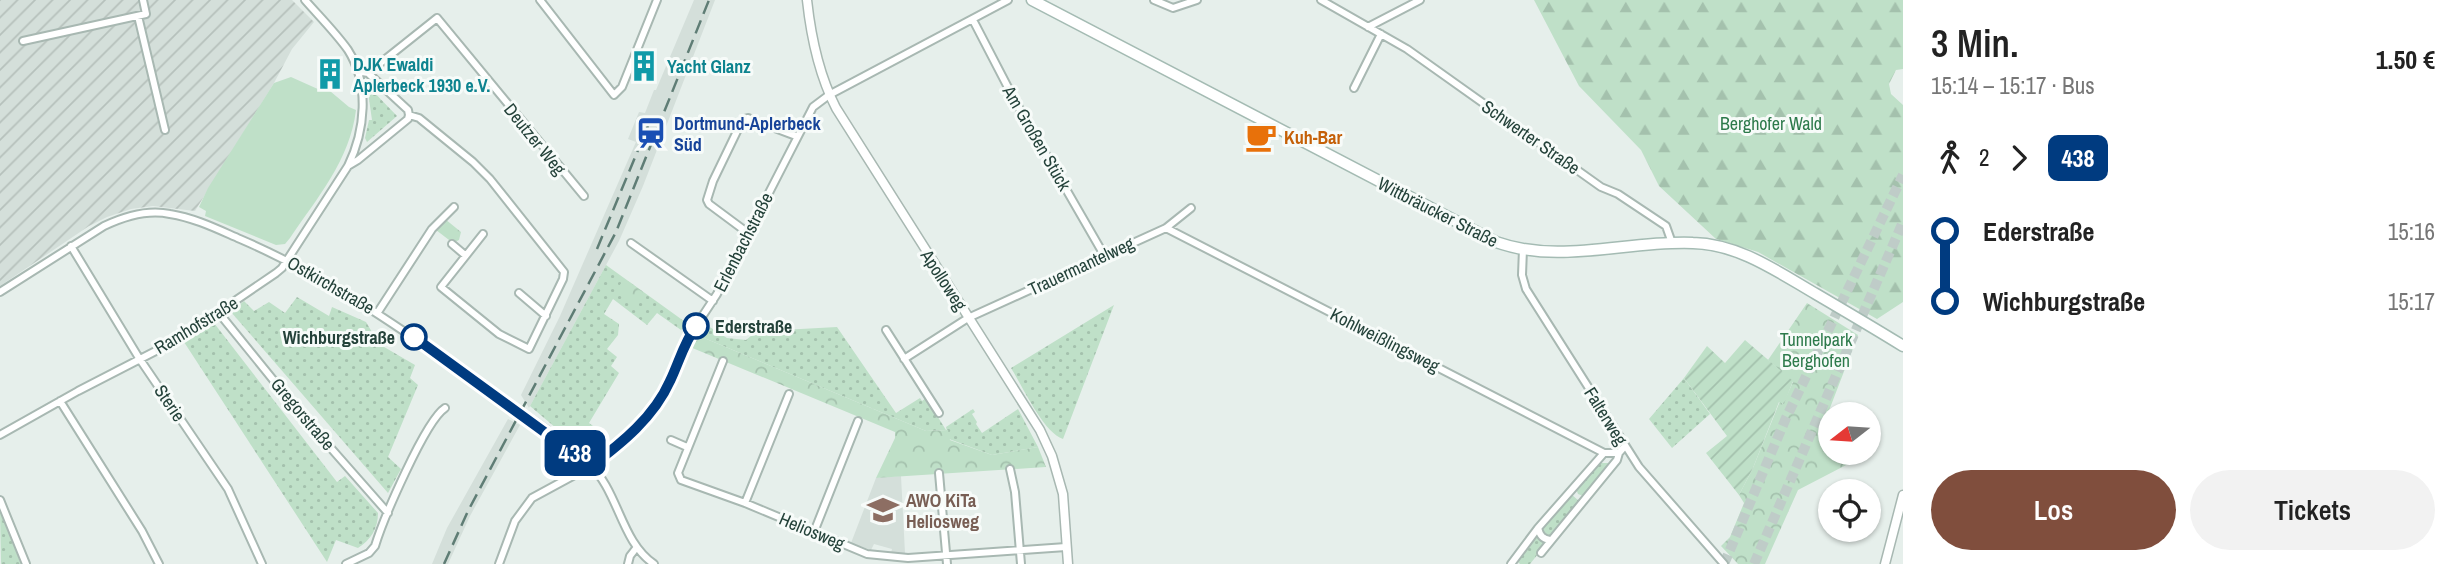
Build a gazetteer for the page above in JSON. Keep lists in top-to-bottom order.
{
  "streets": {
    "main road": ["Wittbräucker Straße"],
    "street": [
      "Schwerter Straße",
      "Am Großen Stück",
      "Deutzer Weg",
      "Erlenbachstraße",
      "Trauermantelweg",
      "Apolloweg",
      "Ostkirchstraße",
      "Ramhofstraße",
      "Kohlweißlingsweg",
      "Sterie",
      "Gregorstraße",
      "Falterweg",
      "Heliosweg"
    ]
  },
  "crossings": [
    ["Schwerter Straße", "Wittbräucker Straße"],
    ["Am Großen Stück", "Erlenbachstraße"],
    ["Am Großen Stück", "Trauermantelweg"],
    ["Wittbräucker Straße", "Falterweg"],
    ["Erlenbachstraße", "Apolloweg"],
    ["Erlenbachstraße", "Ostkirchstraße"],
    ["Trauermantelweg", "Apolloweg"],
    ["Trauermantelweg", "Kohlweißlingsweg"],
    ["Apolloweg", "Heliosweg"],
    ["Ostkirchstraße", "Ramhofstraße"],
    ["Ostkirchstraße", "Sterie"],
    ["Ramhofstraße", "Sterie"],
    ["Ramhofstraße", "Gregorstraße"]
  ],
  "parks": ["Berghofer Wald", "Tunnelpark Berghofen"],
  "places": {
    "building": ["Yacht Glanz", "DJK Ewaldi Aplerbeck 1930 e.V."],
    "station": ["Dortmund-Aplerbeck Süd"],
    "cafe": ["Kuh-Bar"],
    "other": ["Ederstraße", "Wichburgstraße"],
    "school or university": ["AWO KiTa Heliosweg"]
  },
  "lines": ["bus line 438"],
  "north": "left",
  "page": {
    "on_map": "438",
    "heading": ["3 Min.", "15:14 – 15:17 · Bus", "1.50 €"],
    "legs": ["2", "438"],
    "list": [
      {
        "name": "Ederstraße",
        "value": "15:16"
      },
      {
        "name": "Wichburgstraße",
        "value": "15:17"
      }
    ],
    "buttons": ["Los", "Tickets"]
  }
}
